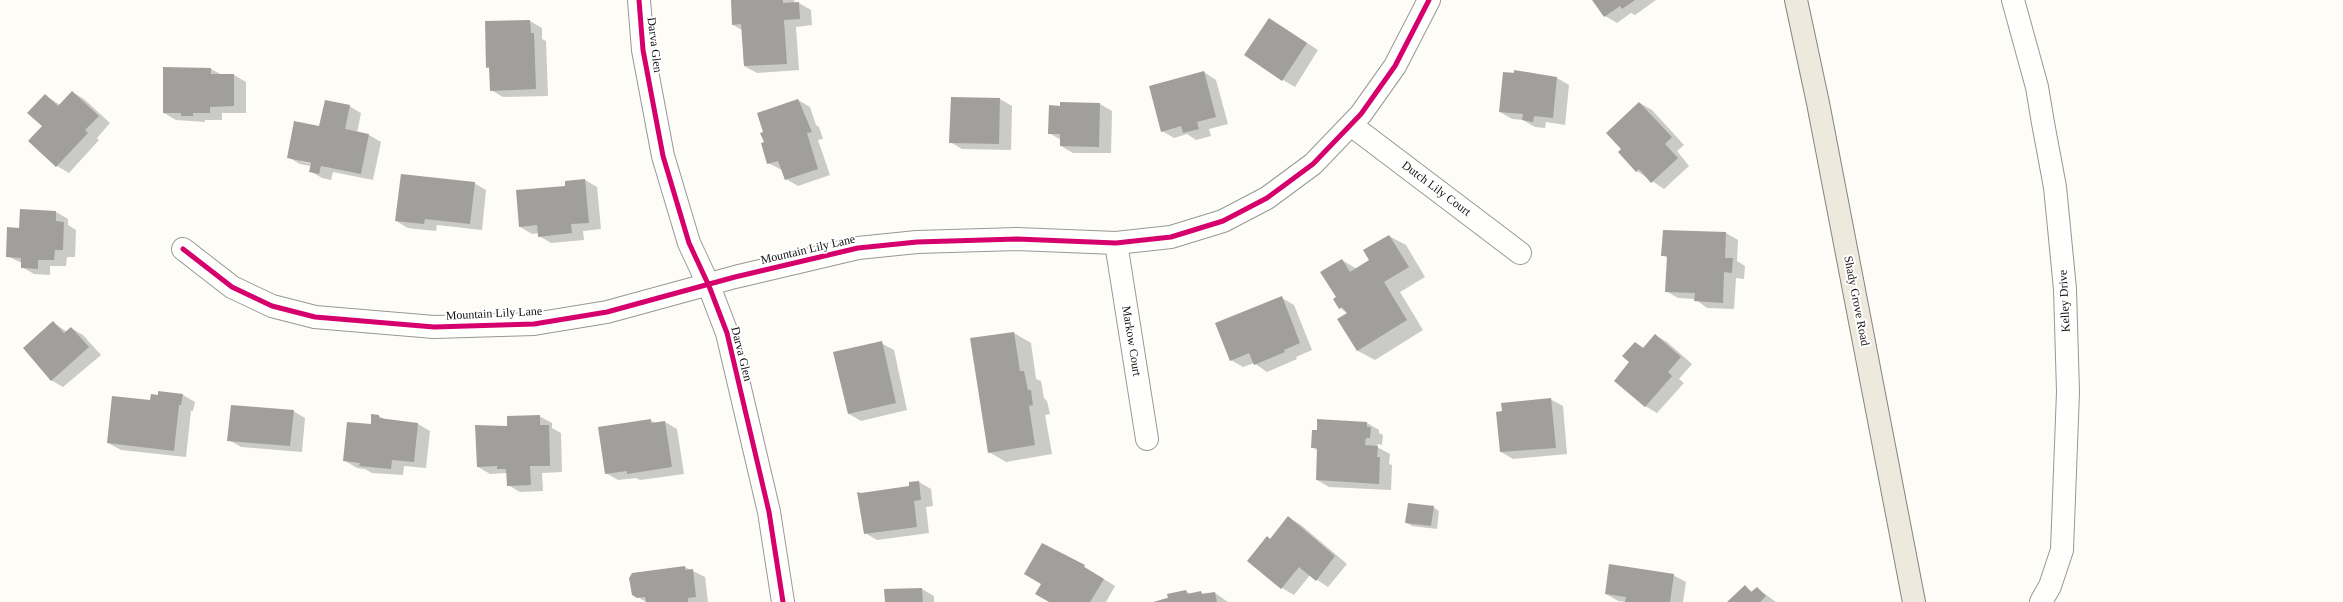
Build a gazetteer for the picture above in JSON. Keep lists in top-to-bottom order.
{
  "streets": {
    "main road": ["Shady Grove Road"],
    "street": [
      "Darva Glen",
      "Dutch Lily Court",
      "Mountain Lily Lane",
      "Kelley Drive",
      "Markow Court"
    ]
  },
  "crossings": [
    ["Darva Glen", "Mountain Lily Lane"],
    ["Dutch Lily Court", "Mountain Lily Lane"],
    ["Mountain Lily Lane", "Markow Court"]
  ]
}
